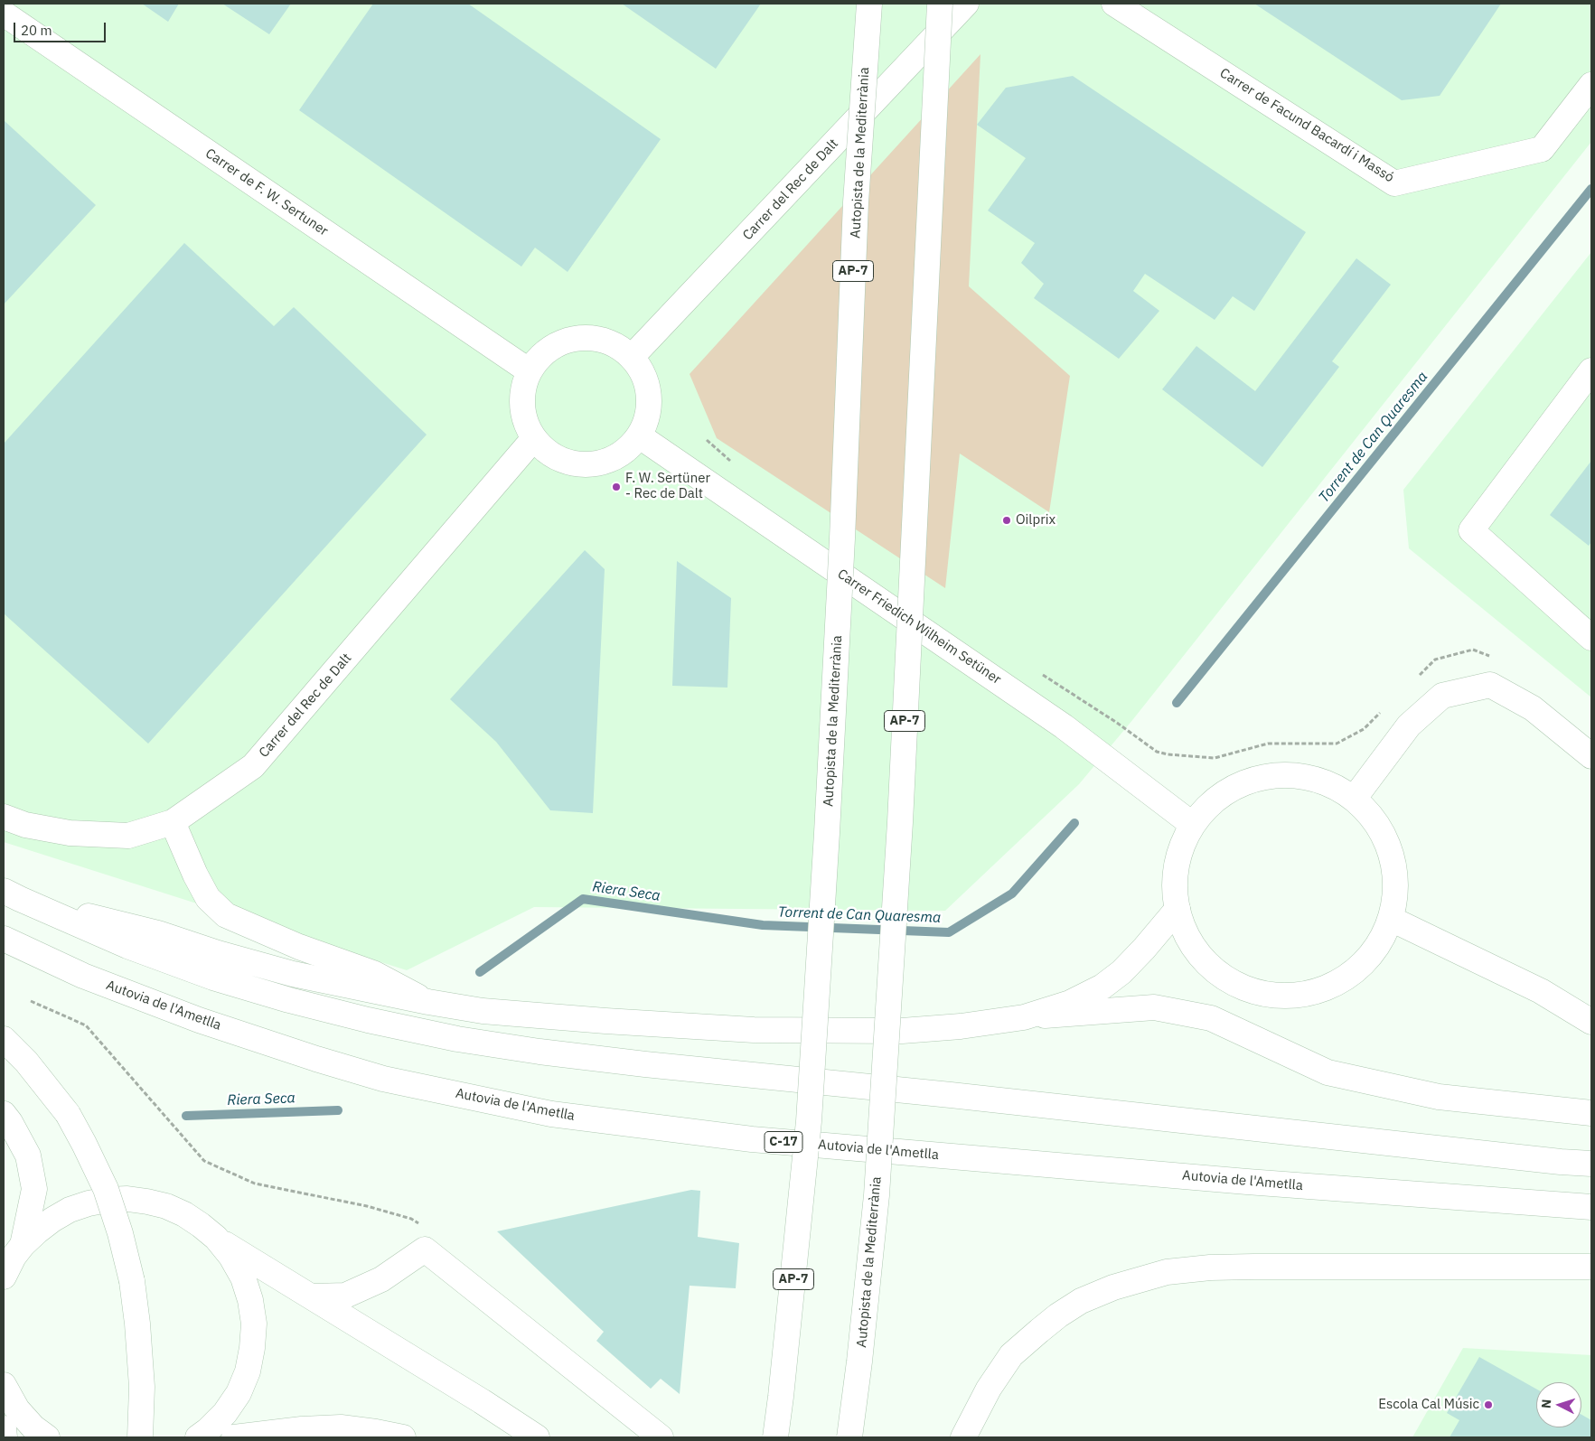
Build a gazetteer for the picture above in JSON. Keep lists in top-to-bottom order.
{
  "streets": {
    "main road": [
      "Carrer de Facund Bacardí i Massó",
      "Autopista de la Mediterrània",
      "Carrer del Rec de Dalt",
      "Carrer de F. W. Sertuner",
      "AP-7",
      "Carrer Friedich Wilheim Setüner",
      "Autovia de l'Ametlla",
      "C-17"
    ]
  },
  "crossings": [
    ["Carrer del Rec de Dalt", "Carrer de F. W. Sertuner"],
    ["Carrer del Rec de Dalt", "Carrer Friedich Wilheim Setüner"],
    ["Carrer de F. W. Sertuner", "Carrer Friedich Wilheim Setüner"]
  ],
  "water": ["Torrent de Can Quaresma", "Riera Seca"],
  "places": ["F. W. Sertüner - Rec de Dalt", "Oilprix", "Escola Cal Músic"],
  "scale_bar": "20 m",
  "north": "left"
}
